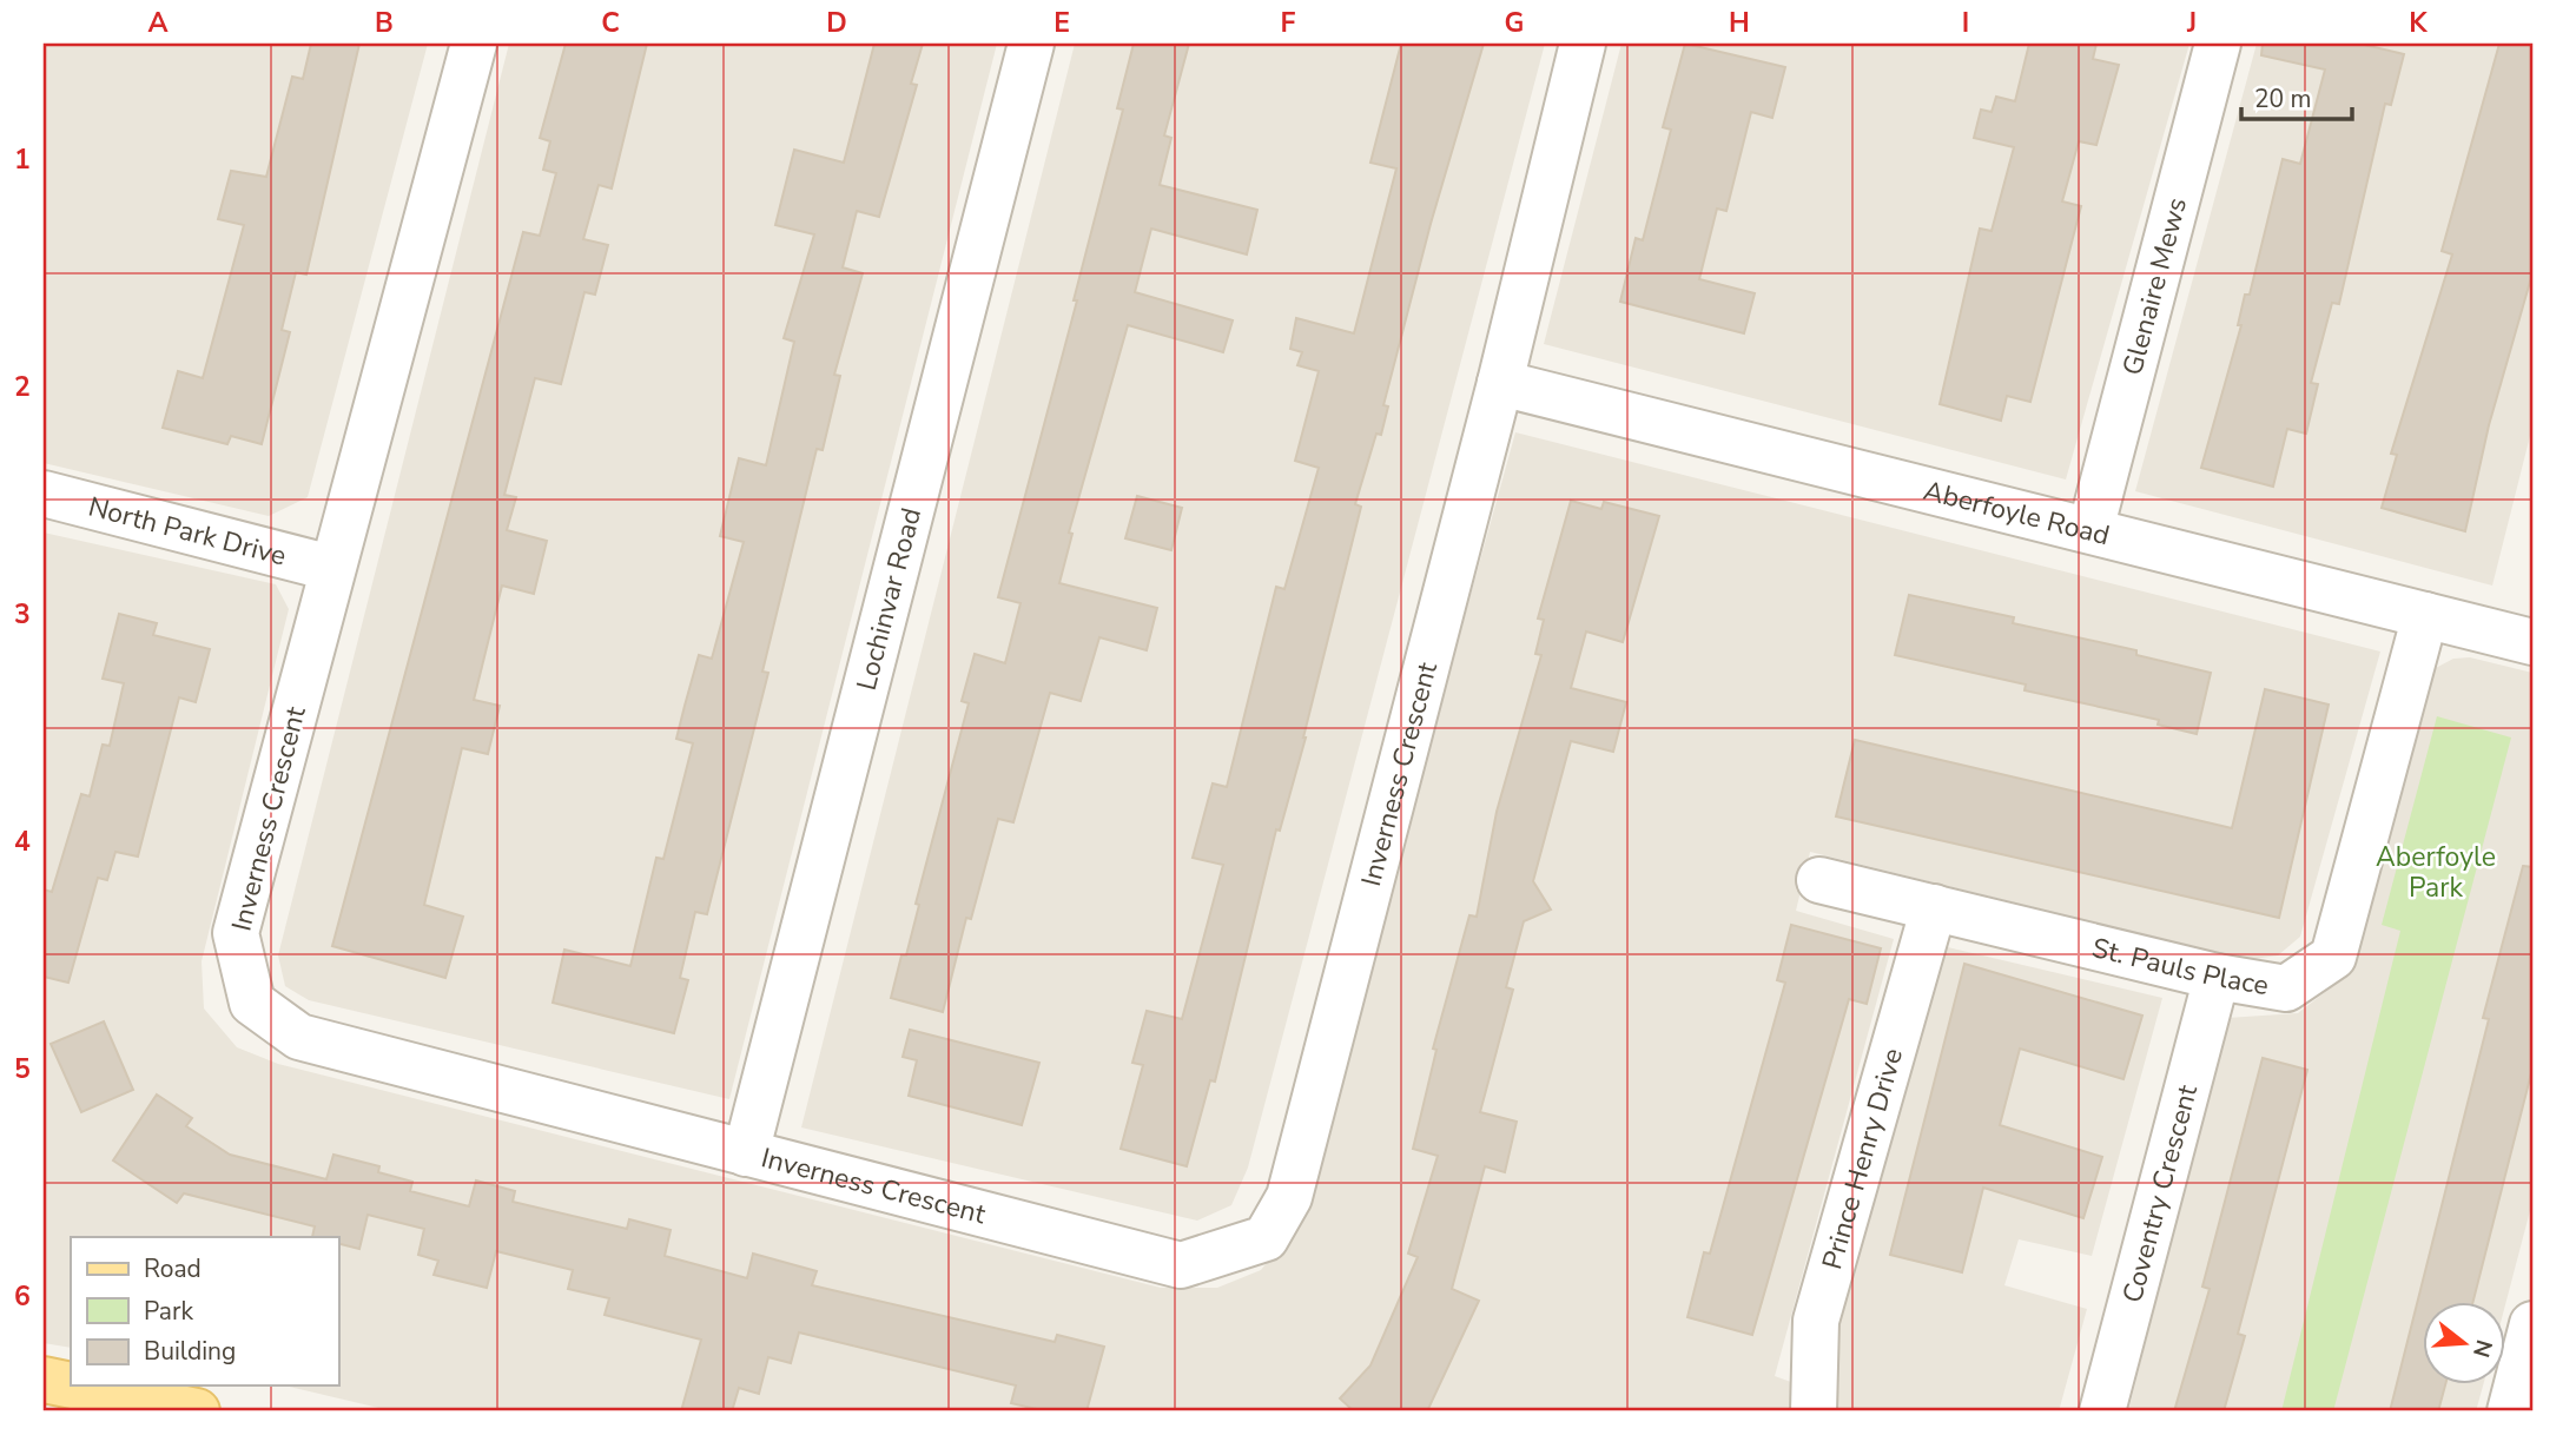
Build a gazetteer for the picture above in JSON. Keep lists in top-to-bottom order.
{
  "streets": {
    "street": [
      "Glenaire Mews",
      "Aberfoyle Road",
      "North Park Drive",
      "Lochinvar Road",
      "Inverness Crescent",
      "St. Pauls Place",
      "Prince Henry Drive",
      "Coventry Crescent"
    ]
  },
  "crossings": [
    ["Glenaire Mews", "Aberfoyle Road"],
    ["Aberfoyle Road", "Inverness Crescent"],
    ["Aberfoyle Road", "St. Pauls Place"],
    ["North Park Drive", "Inverness Crescent"],
    ["Lochinvar Road", "Inverness Crescent"],
    ["St. Pauls Place", "Prince Henry Drive"],
    ["St. Pauls Place", "Coventry Crescent"]
  ],
  "parks": ["Aberfoyle Park"],
  "legend": ["Road", "Park", "Building"],
  "scale_bar": "20 m",
  "north": "right",
  "grid": {
    "columns": [
      "A",
      "B",
      "C",
      "D",
      "E",
      "F",
      "G",
      "H",
      "I",
      "J",
      "K"
    ],
    "rows": [
      "1",
      "2",
      "3",
      "4",
      "5",
      "6"
    ]
  }
}
